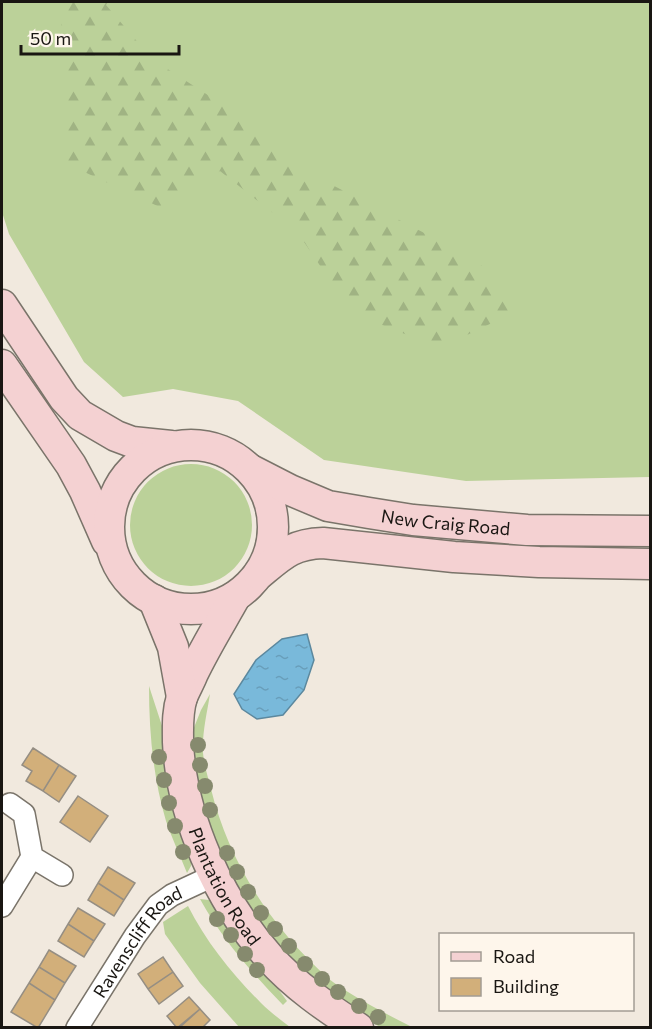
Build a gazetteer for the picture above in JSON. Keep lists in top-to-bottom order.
{
  "streets": {
    "street": ["New Craig Road", "Plantation Road", "Ravenscliff Road"]
  },
  "crossings": [
    ["New Craig Road", "Plantation Road"],
    ["Plantation Road", "Ravenscliff Road"]
  ],
  "legend": ["Road", "Building"],
  "scale_bar": "50 m"
}
